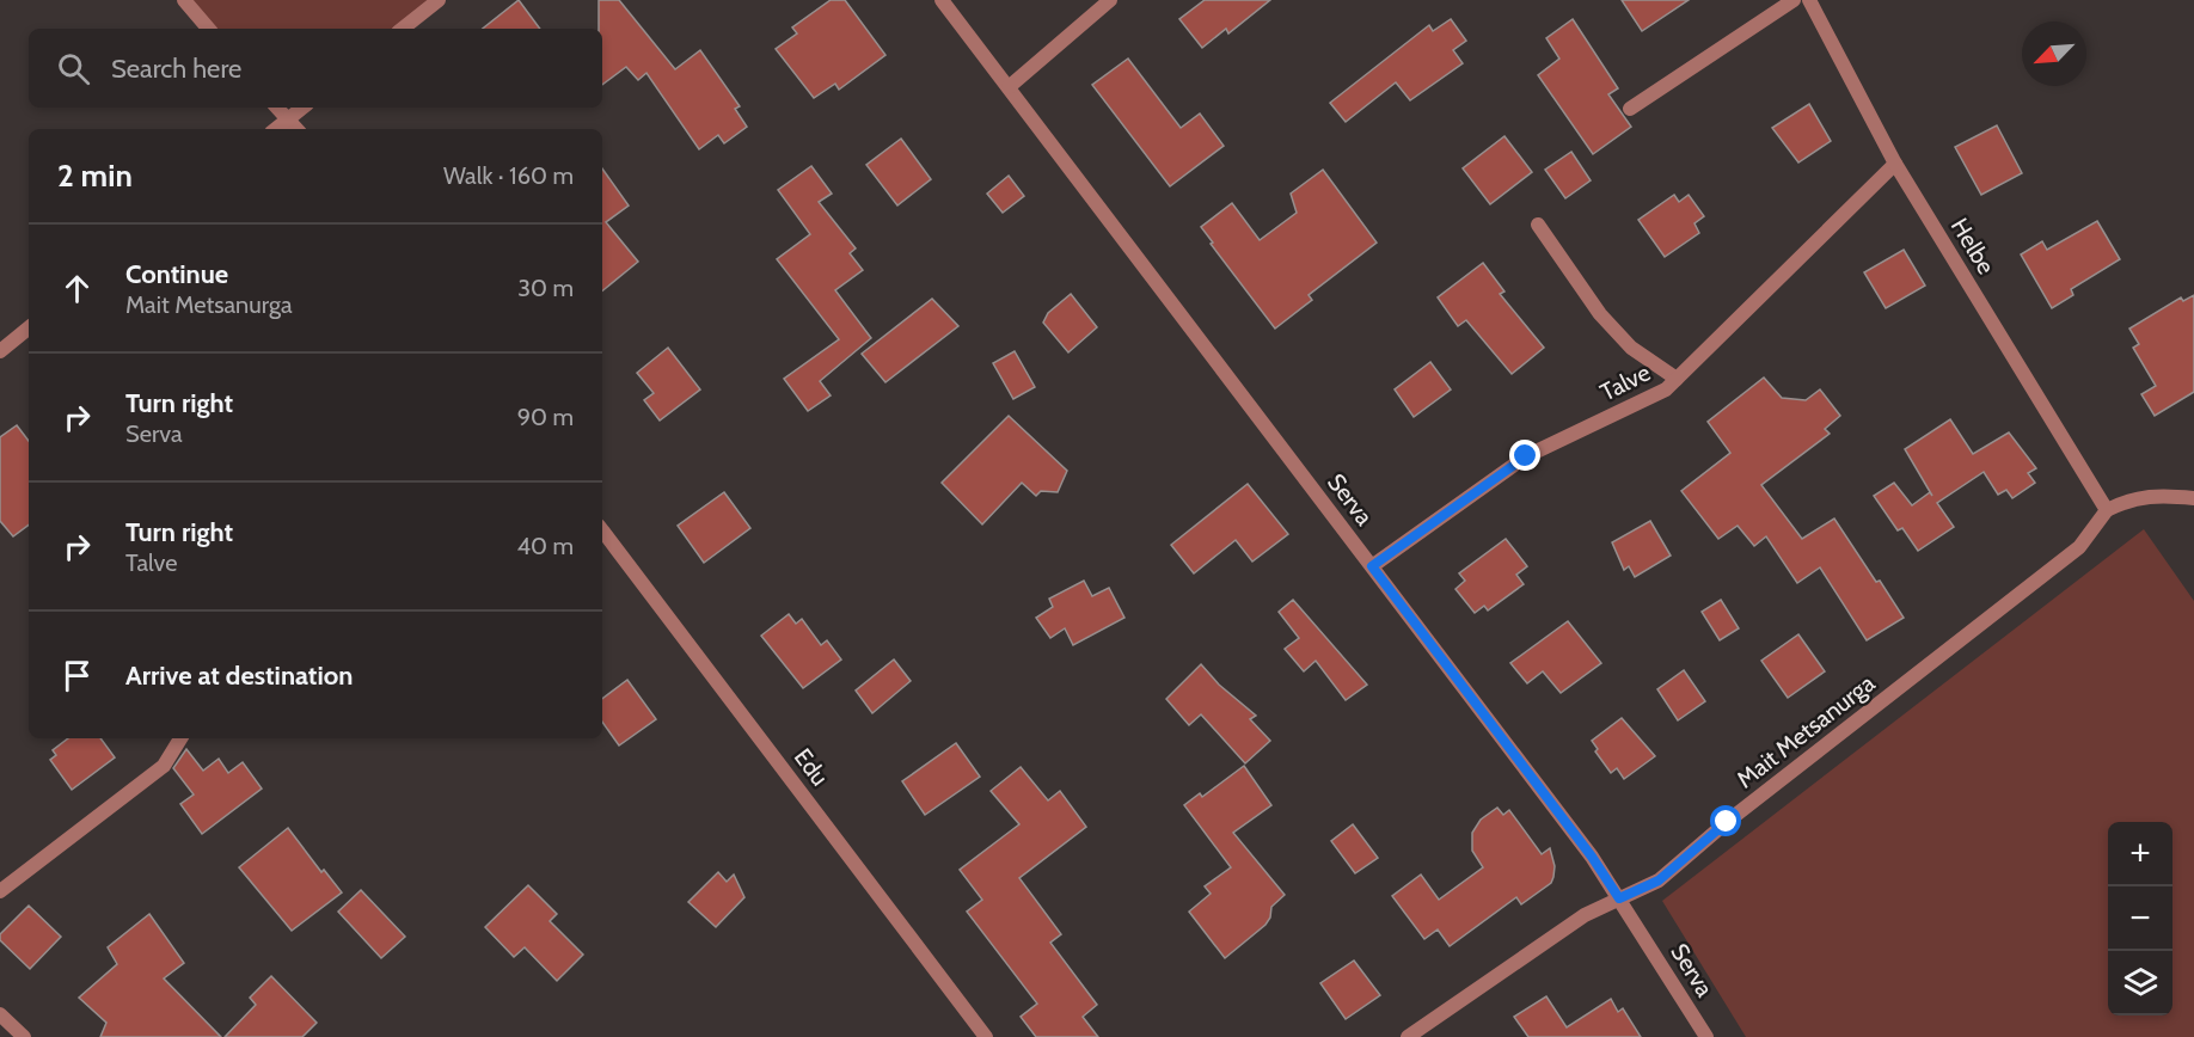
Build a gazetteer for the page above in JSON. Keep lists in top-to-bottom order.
{
  "streets": {
    "street": [
      "Helbe",
      "Talve",
      "Serva",
      "Mait Metsanurga",
      "Edu"
    ]
  },
  "crossings": [
    ["Helbe", "Talve"],
    ["Helbe", "Mait Metsanurga"],
    ["Talve", "Serva"],
    ["Serva", "Mait Metsanurga"]
  ],
  "north": "bottom left",
  "page": {
    "search": "Search here",
    "heading": ["2 min", "Walk · 160 m"],
    "list": [
      ["Continue", "Mait Metsanurga", "30 m"],
      ["Turn right", "Serva", "90 m"],
      ["Turn right", "Talve", "40 m"],
      "Arrive at destination"
    ],
    "map_buttons": ["+", "−"]
  }
}
